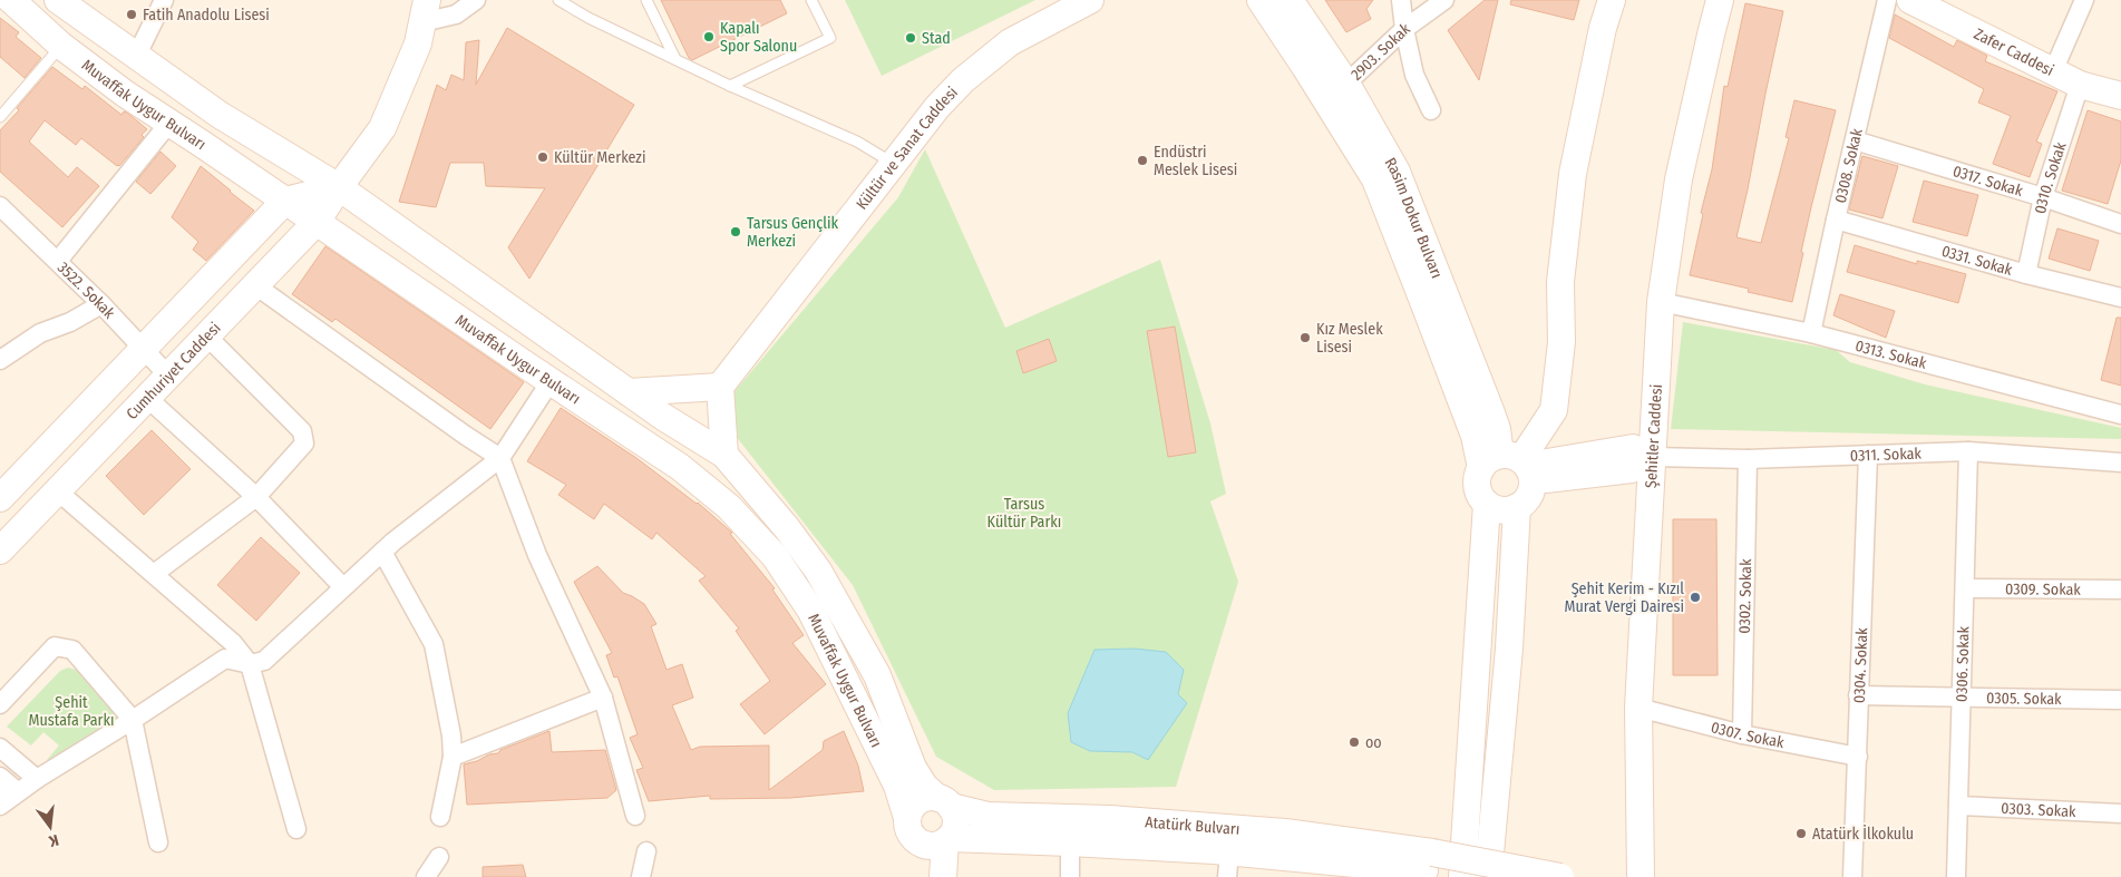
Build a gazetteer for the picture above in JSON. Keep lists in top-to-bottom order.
{
  "streets": {
    "main road": [
      "Zafer Caddesi",
      "Muvaffak Uygur Bulvarı",
      "Kültür ve Sanat Caddesi",
      "Rasim Dokur Bulvarı",
      "Cumhuriyet Caddesi",
      "Şehitler Caddesi",
      "Atatürk Bulvarı"
    ],
    "street": [
      "2903. Sokak",
      "0308. Sokak",
      "0310. Sokak",
      "0317. Sokak",
      "0331. Sokak",
      "3522. Sokak",
      "0313. Sokak",
      "0311. Sokak",
      "0309. Sokak",
      "0302. Sokak",
      "0306. Sokak",
      "0304. Sokak",
      "0305. Sokak",
      "0307. Sokak",
      "0303. Sokak"
    ]
  },
  "crossings": [
    ["2903. Sokak", "Rasim Dokur Bulvarı"],
    ["Zafer Caddesi", "0310. Sokak"],
    ["Muvaffak Uygur Bulvarı", "Cumhuriyet Caddesi"],
    ["Muvaffak Uygur Bulvarı", "Atatürk Bulvarı"],
    ["0308. Sokak", "0317. Sokak"],
    ["0308. Sokak", "0331. Sokak"],
    ["0308. Sokak", "0313. Sokak"],
    ["0310. Sokak", "0317. Sokak"],
    ["0310. Sokak", "0331. Sokak"],
    ["3522. Sokak", "Cumhuriyet Caddesi"],
    ["0313. Sokak", "Şehitler Caddesi"],
    ["Şehitler Caddesi", "0311. Sokak"],
    ["Şehitler Caddesi", "0307. Sokak"],
    ["0311. Sokak", "0302. Sokak"],
    ["0311. Sokak", "0306. Sokak"],
    ["0311. Sokak", "0304. Sokak"],
    ["0309. Sokak", "0306. Sokak"],
    ["0302. Sokak", "0307. Sokak"],
    ["0306. Sokak", "0305. Sokak"],
    ["0306. Sokak", "0303. Sokak"],
    ["0304. Sokak", "0305. Sokak"],
    ["0304. Sokak", "0307. Sokak"]
  ],
  "parks": ["Tarsus Kültür Parkı", "Şehit Mustafa Parkı"],
  "places": [
    "Fatih Anadolu Lisesi",
    "Kapalı Spor Salonu",
    "Stad",
    "Kültür Merkezi",
    "Endüstri Meslek Lisesi",
    "Tarsus Gençlik Merkezi",
    "Kız Meslek Lisesi",
    "Şehit Kerim - Kızıl Murat Vergi Dairesi",
    "oo",
    "Atatürk İlkokulu"
  ],
  "north": "bottom"
}
